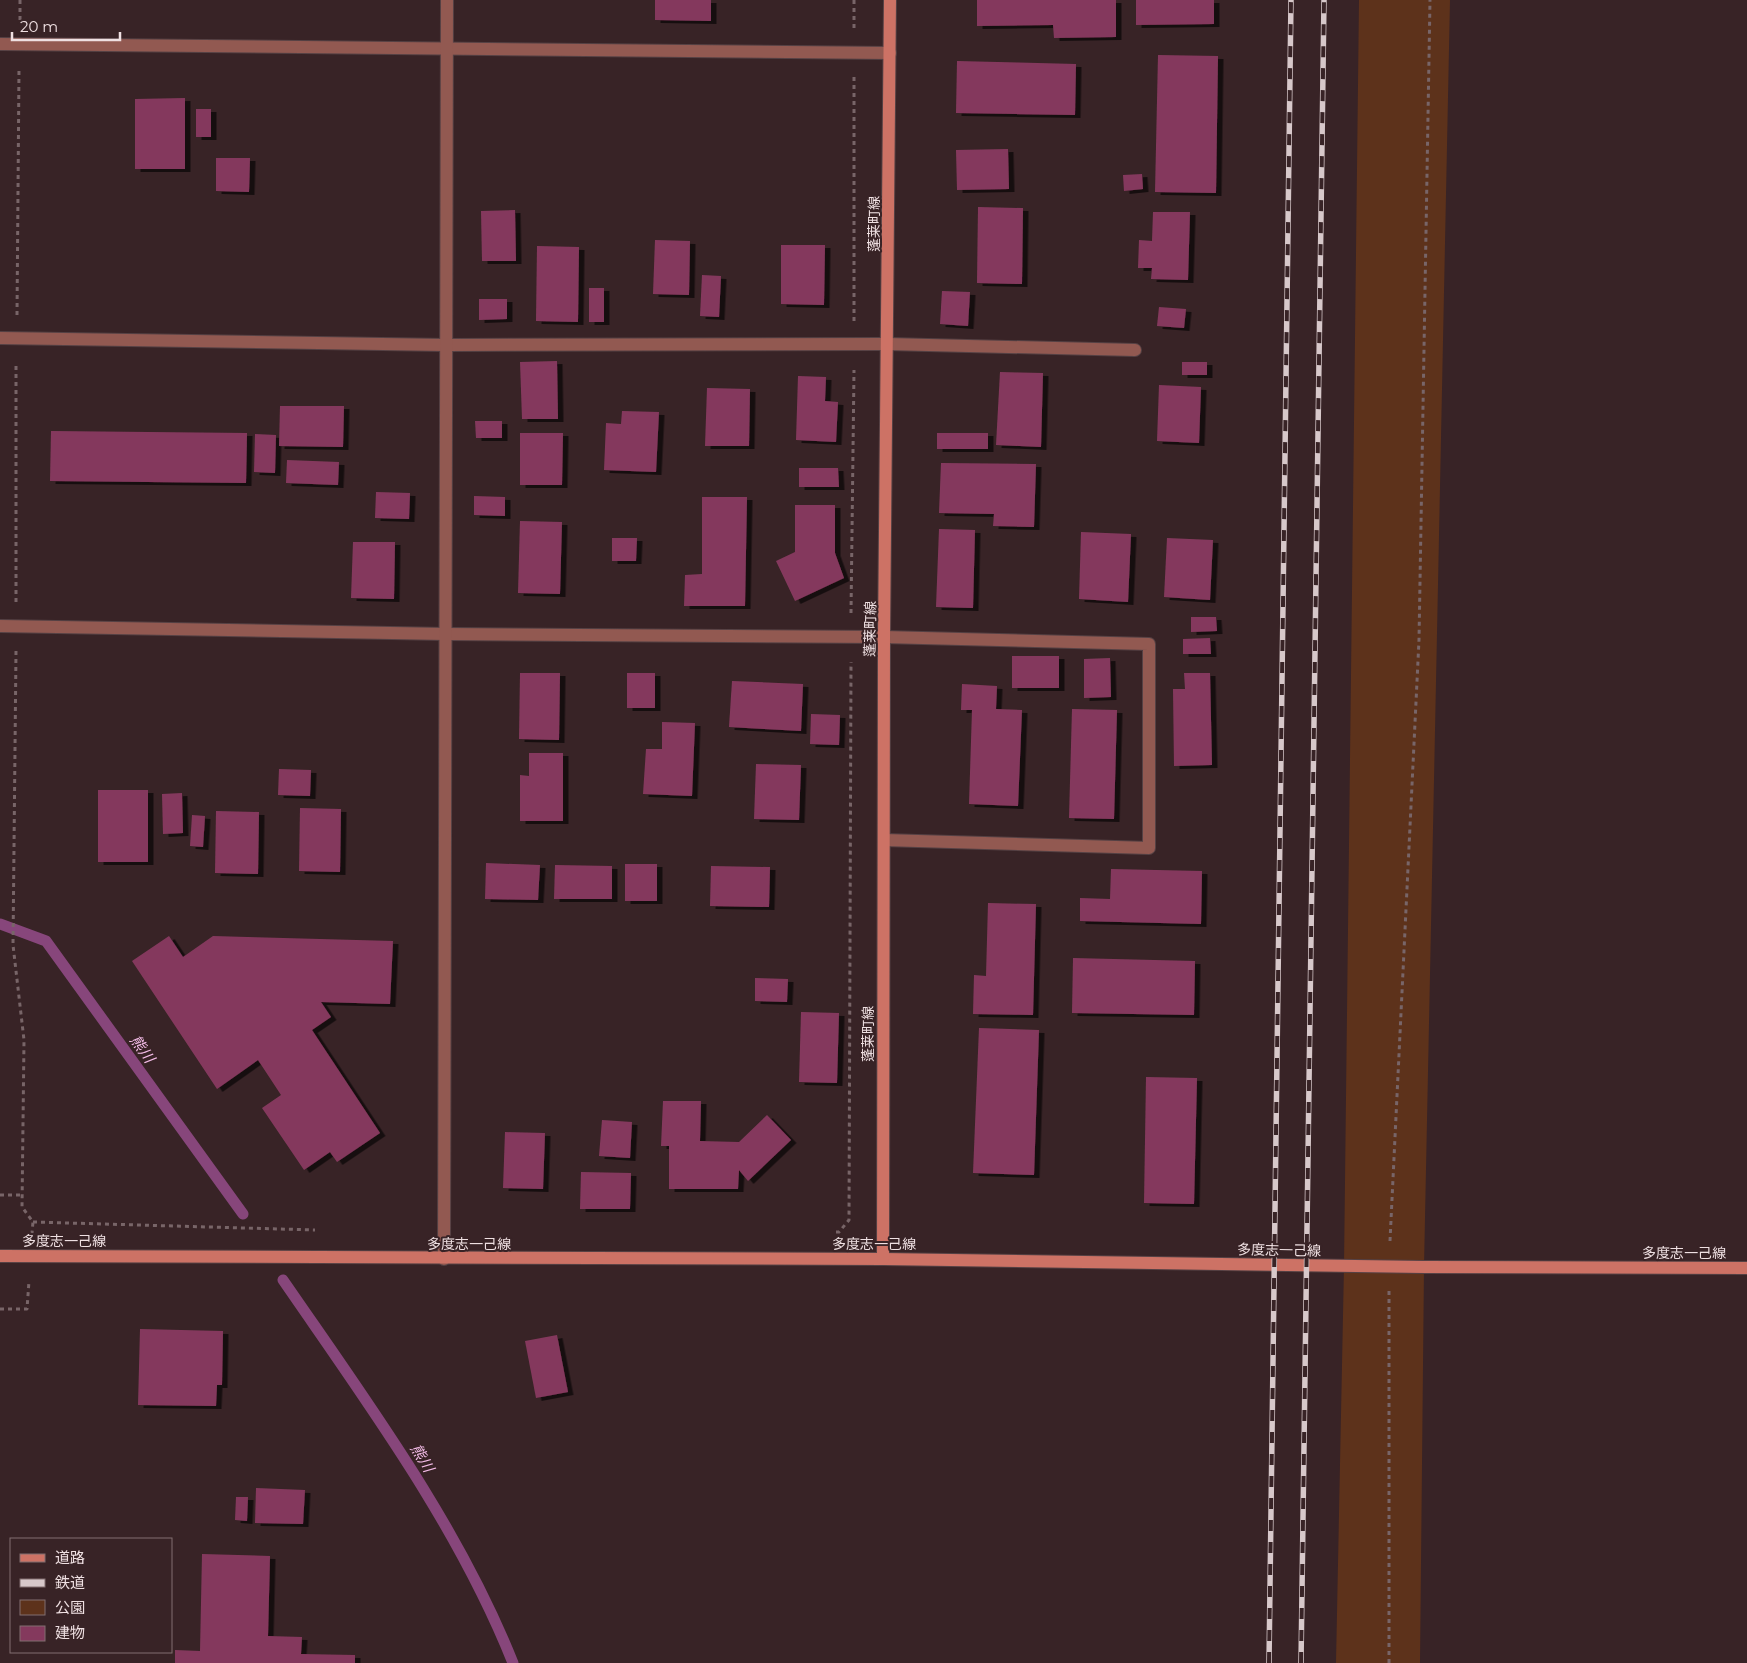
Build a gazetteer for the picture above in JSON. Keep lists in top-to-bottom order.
{
  "streets": {
    "main road": ["蓬莱町線", "多度志一己線"]
  },
  "crossings": [
    ["蓬莱町線", "多度志一己線"]
  ],
  "water": ["熊川"],
  "legend": [
    "道路",
    "鉄道",
    "公園",
    "建物"
  ],
  "scale_bar": "20 m"
}
